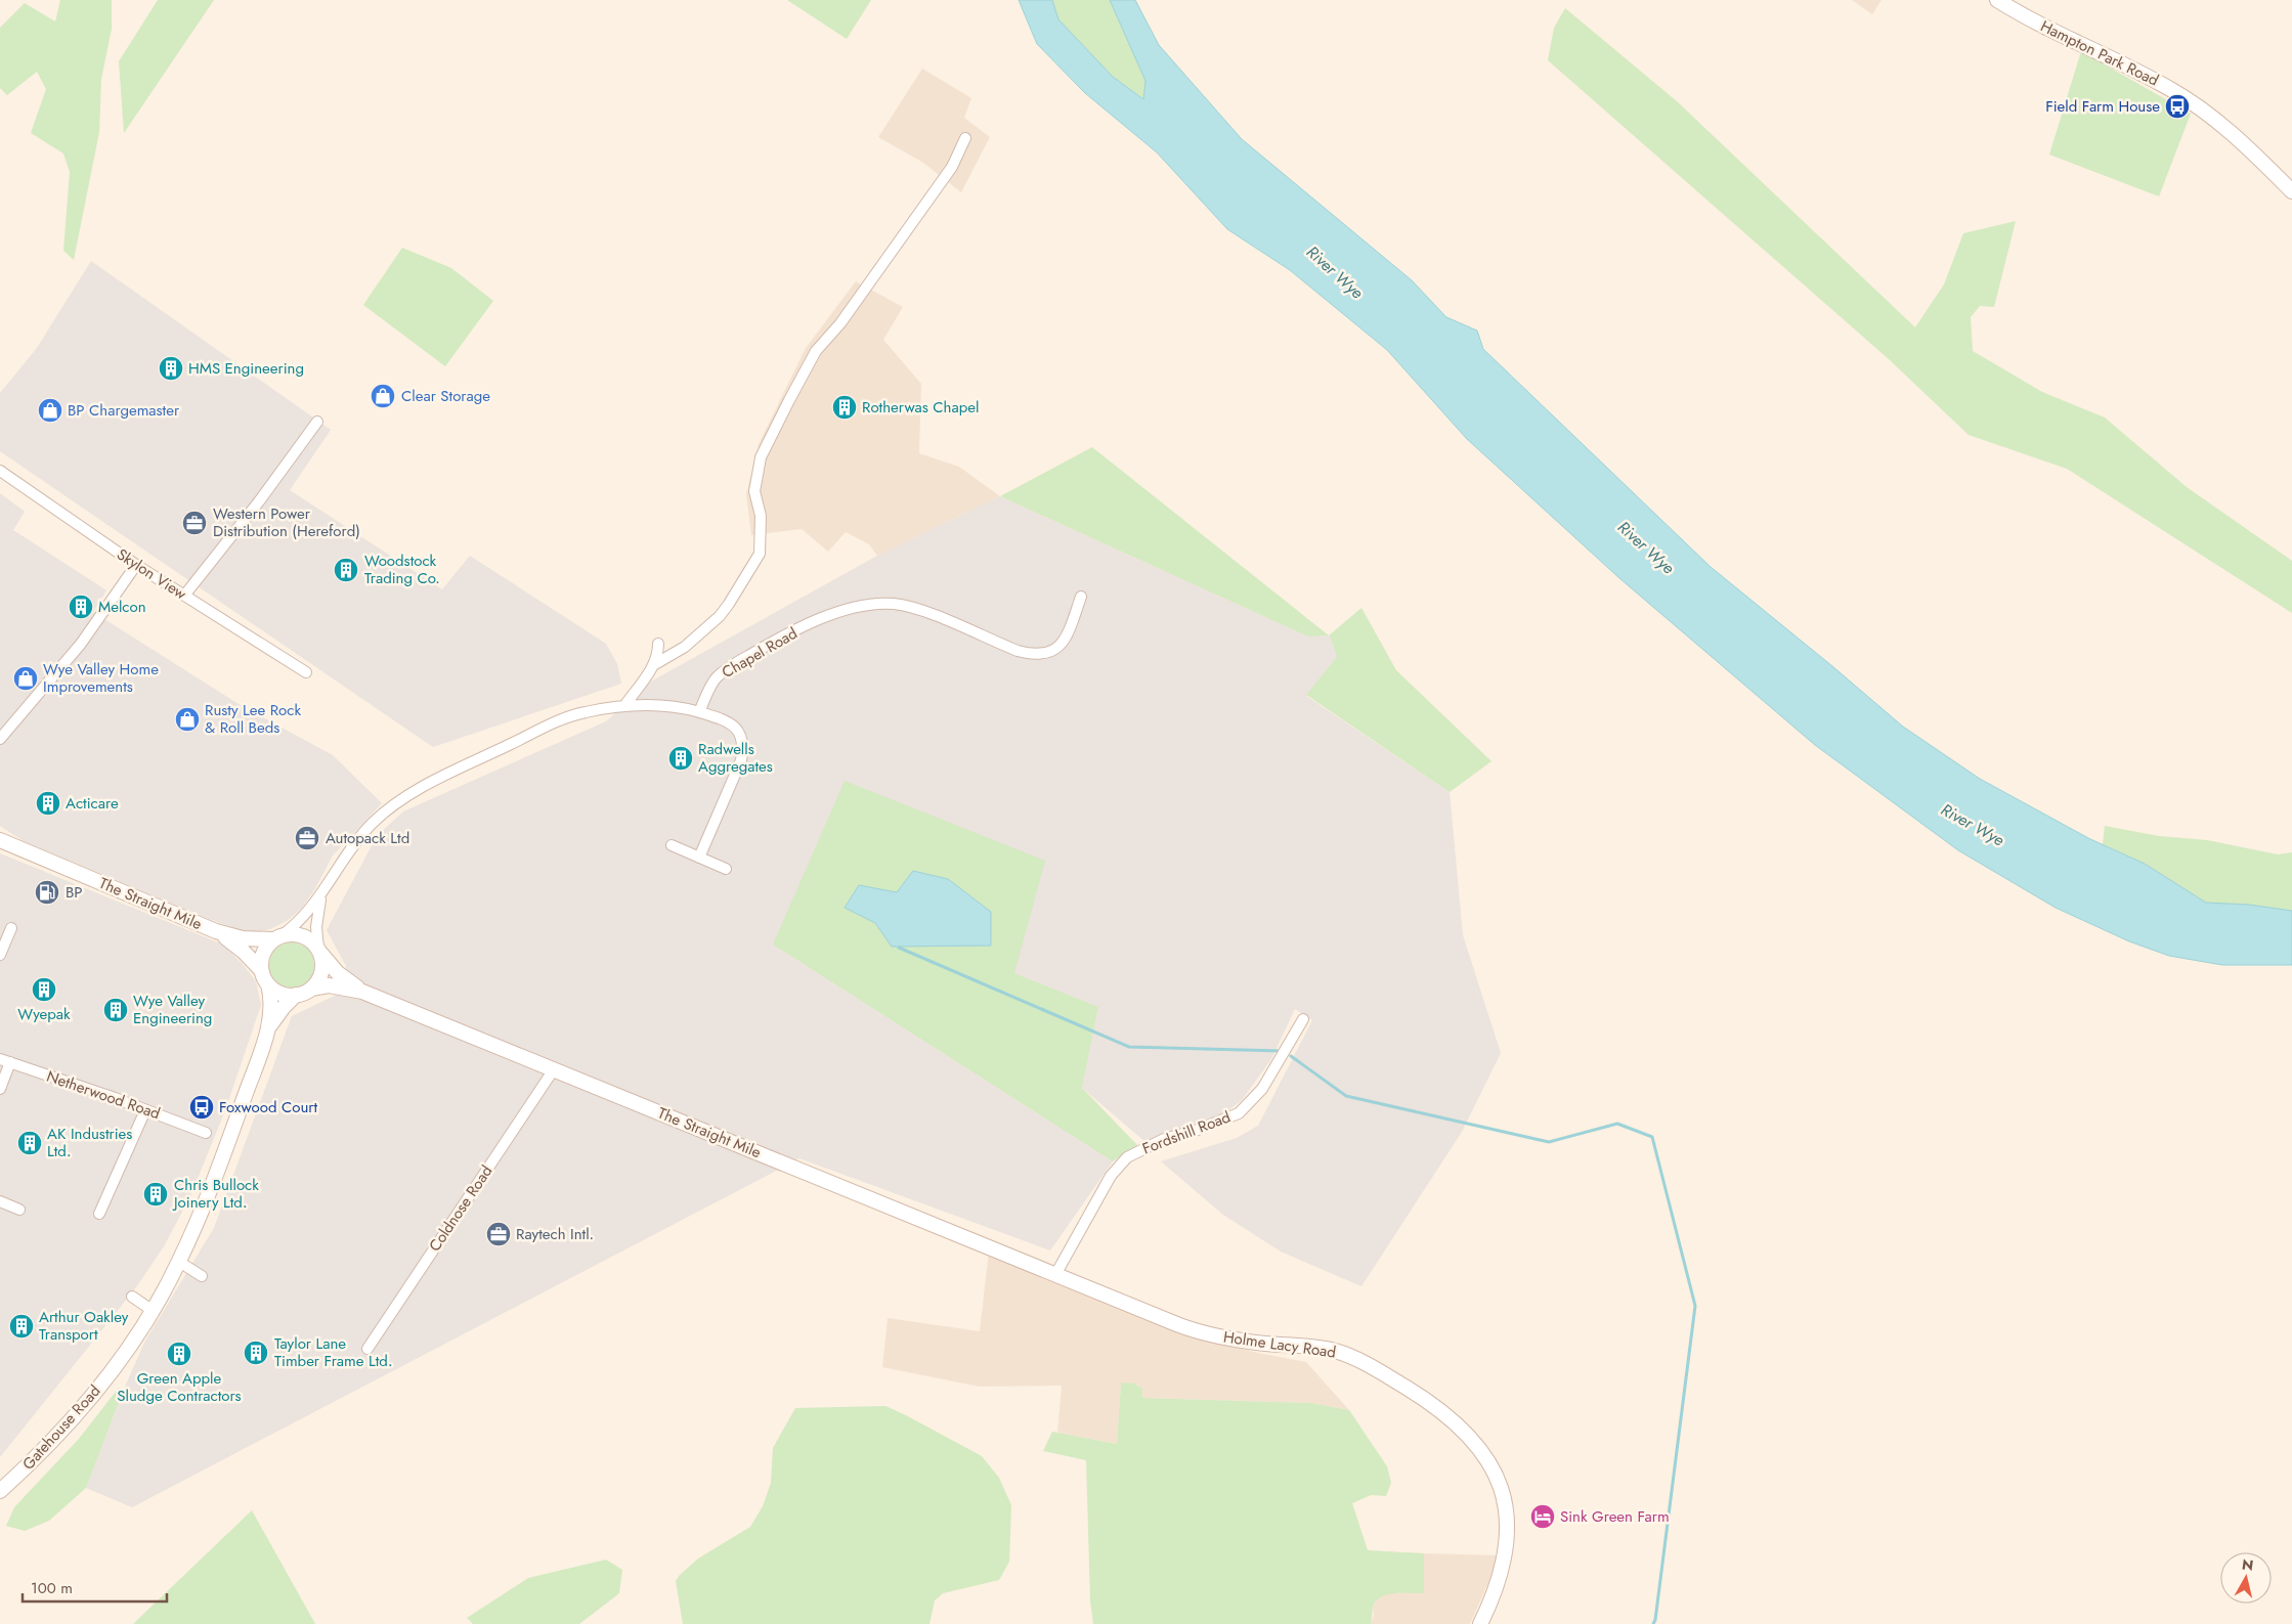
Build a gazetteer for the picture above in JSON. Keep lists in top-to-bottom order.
{
  "streets": {
    "main road": [
      "Hampton Park Road",
      "The Straight Mile",
      "Holme Lacy Road",
      "Gatehouse Road"
    ],
    "street": [
      "Skylon View",
      "Chapel Road",
      "Netherwood Road",
      "Fordshill Road",
      "Coldnose Road"
    ]
  },
  "crossings": [
    ["The Straight Mile", "Fordshill Road"],
    ["The Straight Mile", "Coldnose Road"],
    ["The Straight Mile", "Holme Lacy Road"],
    ["The Straight Mile", "Gatehouse Road"],
    ["Fordshill Road", "Holme Lacy Road"]
  ],
  "water": ["River Wye"],
  "places": {
    "bus stop": ["Field Farm House", "Foxwood Court"],
    "building": [
      "HMS Engineering",
      "Rotherwas Chapel",
      "Woodstock Trading Co.",
      "Melcon",
      "Radwells Aggregates",
      "Acticare",
      "Wyepak",
      "Wye Valley Engineering",
      "AK Industries Ltd.",
      "Chris Bullock Joinery Ltd.",
      "Arthur Oakley Transport",
      "Taylor Lane Timber Frame Ltd.",
      "Green Apple Sludge Contractors"
    ],
    "shop": [
      "Clear Storage",
      "BP Chargemaster",
      "Wye Valley Home Improvements",
      "Rusty Lee Rock & Roll Beds"
    ],
    "office": ["Western Power Distribution (Hereford)", "Autopack Ltd", "Raytech Intl."],
    "fuel station": ["BP"],
    "hotel": ["Sink Green Farm"]
  },
  "scale_bar": "100 m",
  "north": "top"
}
